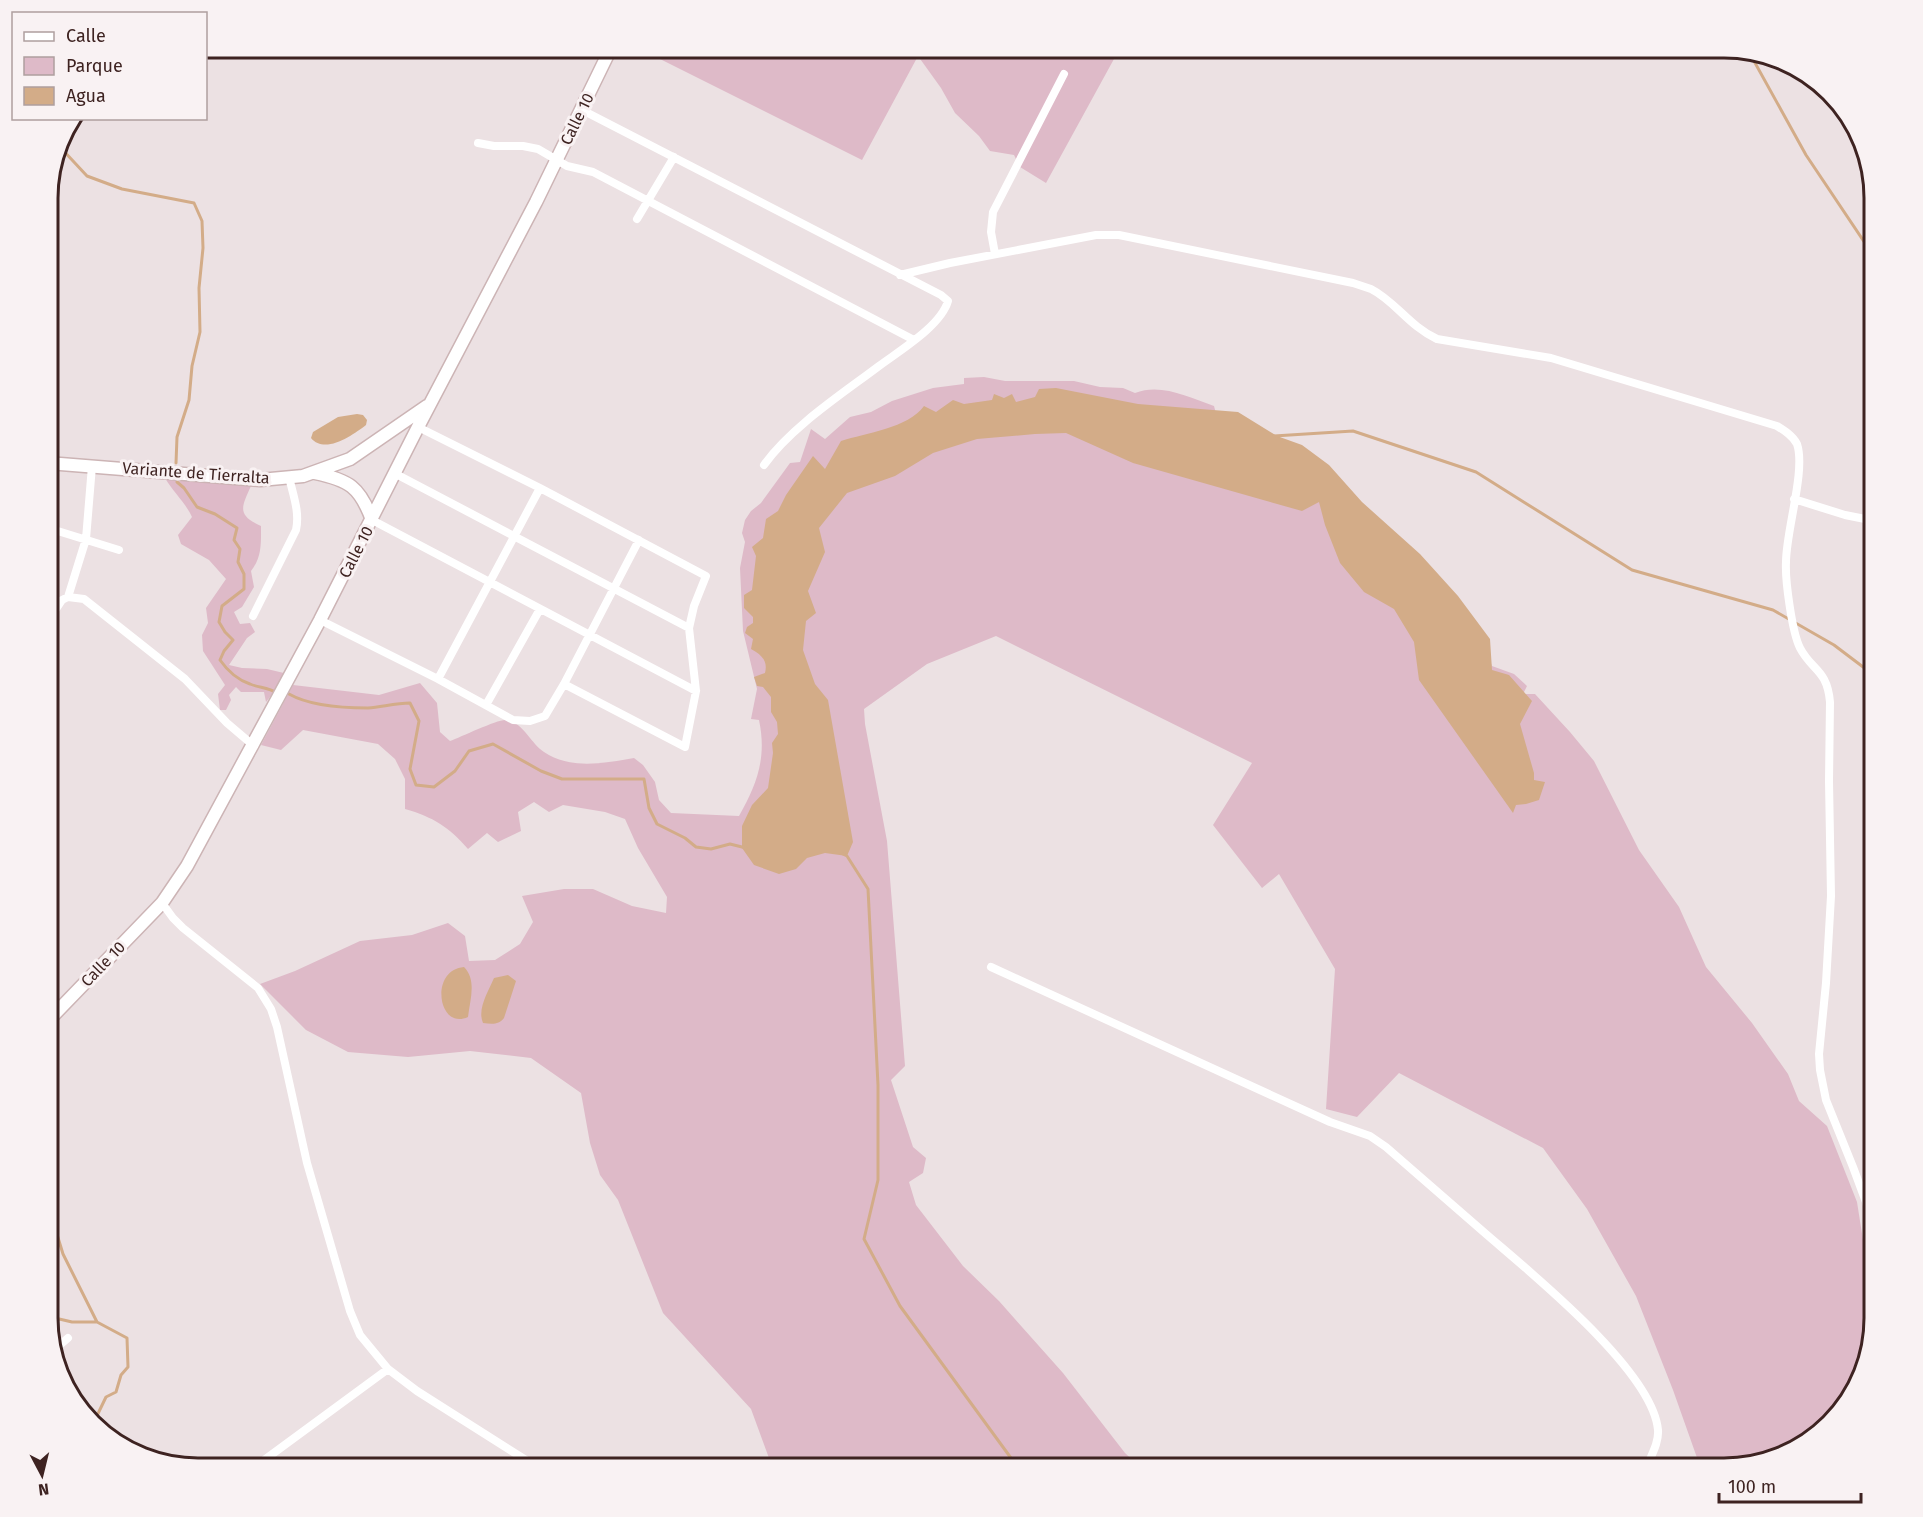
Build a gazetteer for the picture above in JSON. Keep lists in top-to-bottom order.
{
  "streets": {
    "main road": ["Calle 10", "Variante de Tierralta"]
  },
  "crossings": [
    ["Calle 10", "Variante de Tierralta"]
  ],
  "legend": ["Calle", "Parque", "Agua"],
  "scale_bar": "100 m",
  "north": "bottom"
}
